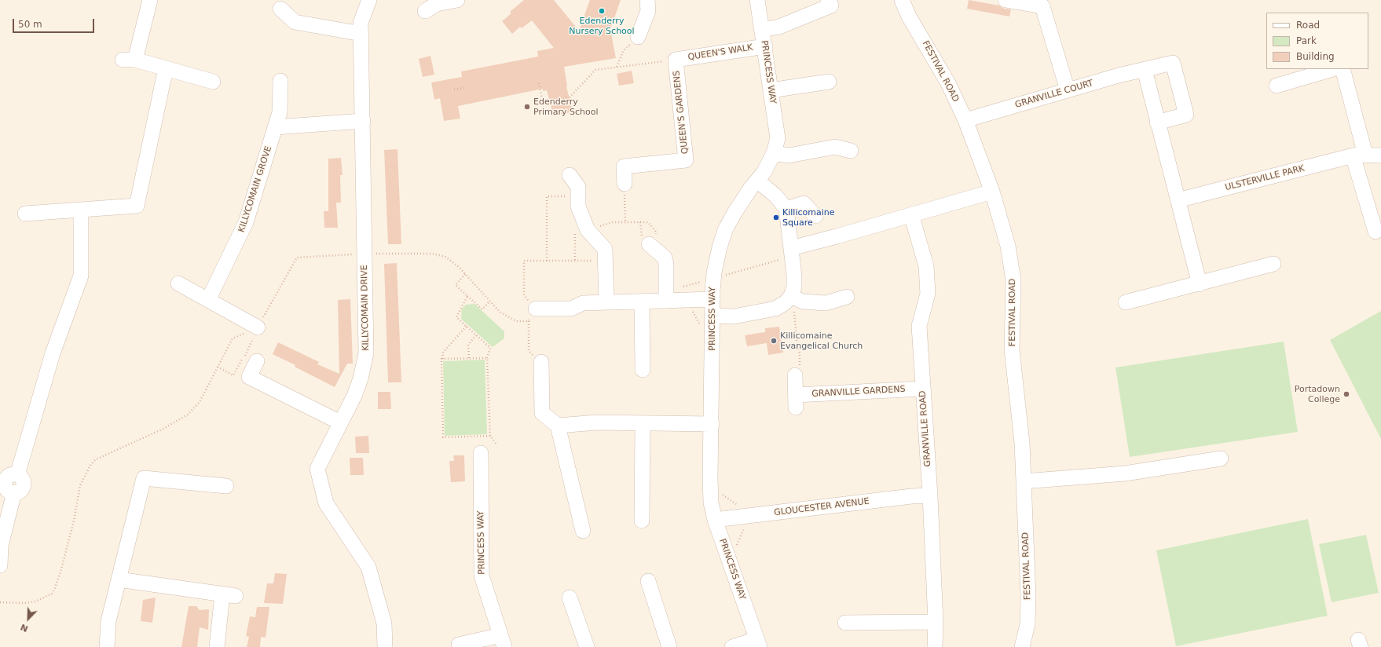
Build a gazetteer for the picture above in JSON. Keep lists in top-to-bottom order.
{
  "streets": {
    "street": [
      "QUEEN'S WALK",
      "FESTIVAL ROAD",
      "PRINCESS WAY",
      "GRANVILLE COURT",
      "QUEEN'S GARDENS",
      "ULSTERVILLE PARK",
      "KILLYCOMAIN GROVE",
      "KILLYCOMAIN DRIVE",
      "GRANVILLE GARDENS",
      "GRANVILLE ROAD",
      "GLOUCESTER AVENUE"
    ]
  },
  "crossings": [
    ["QUEEN'S WALK", "PRINCESS WAY"],
    ["QUEEN'S WALK", "QUEEN'S GARDENS"],
    ["FESTIVAL ROAD", "GRANVILLE COURT"],
    ["PRINCESS WAY", "GLOUCESTER AVENUE"],
    ["GRANVILLE GARDENS", "GRANVILLE ROAD"],
    ["GRANVILLE ROAD", "GLOUCESTER AVENUE"]
  ],
  "places": [
    "Edenderry Nursery School",
    "Edenderry Primary School",
    "Killicomaine Square",
    "Killicomaine Evangelical Church",
    "Portadown College"
  ],
  "legend": ["Road", "Park", "Building"],
  "scale_bar": "50 m",
  "north": "bottom left"
}
